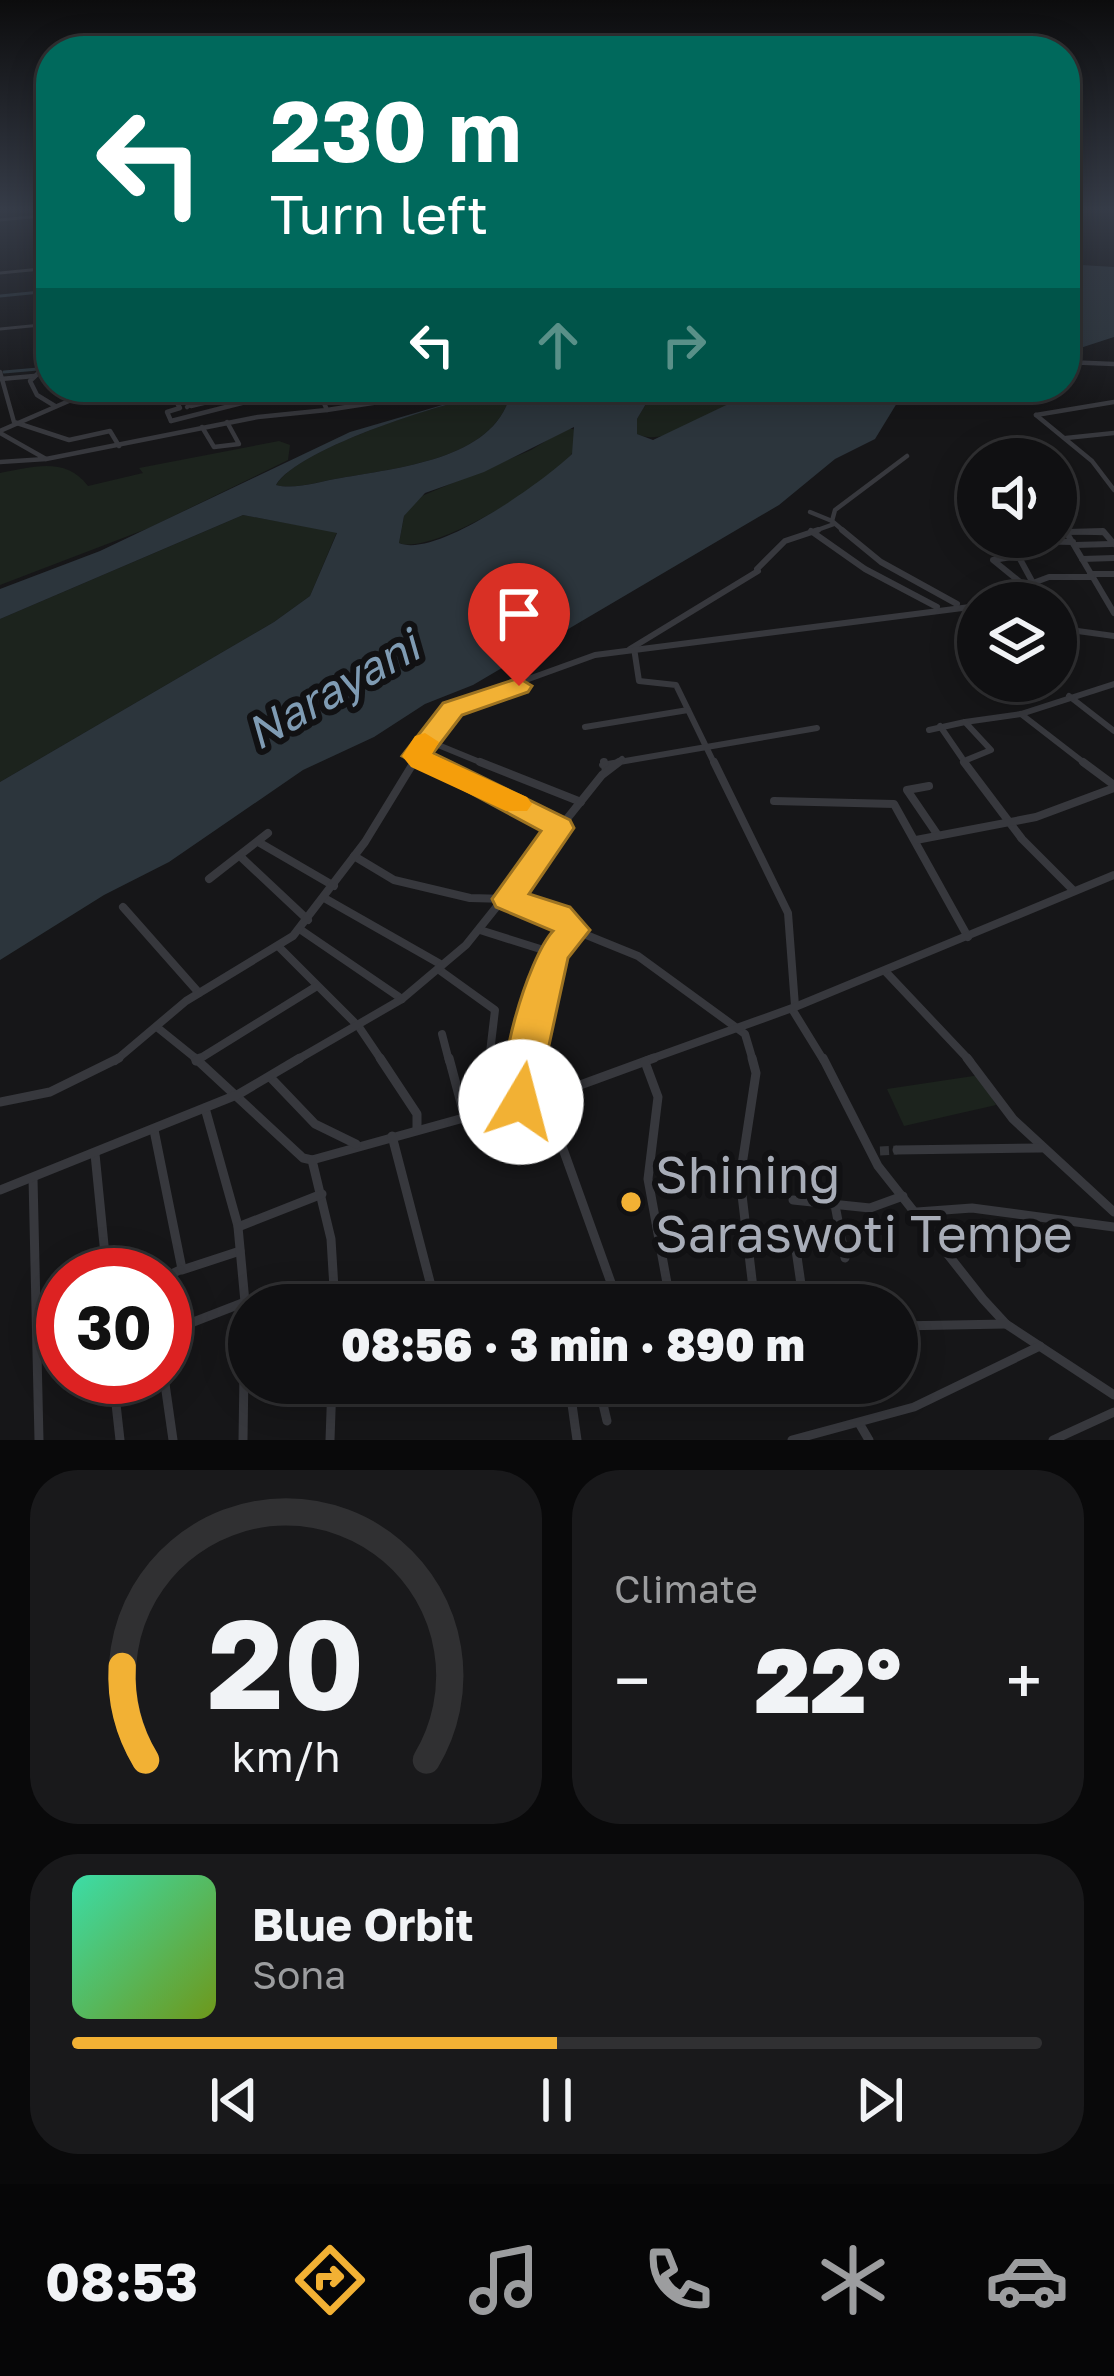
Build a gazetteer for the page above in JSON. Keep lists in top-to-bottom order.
{
  "water": ["Narayani"],
  "places": ["Shining Saraswoti Tempe"],
  "page": {
    "turn": ["230 m", "Turn left"],
    "limit": "30",
    "trip": "08:56 · 3 min · 890 m",
    "tile": "Climate",
    "heat": ["−", "22°", "+"],
    "song": ["Blue Orbit", "Sona"],
    "tabs": "08:53",
    "gauge": ["20", "km/h"]
  }
}
